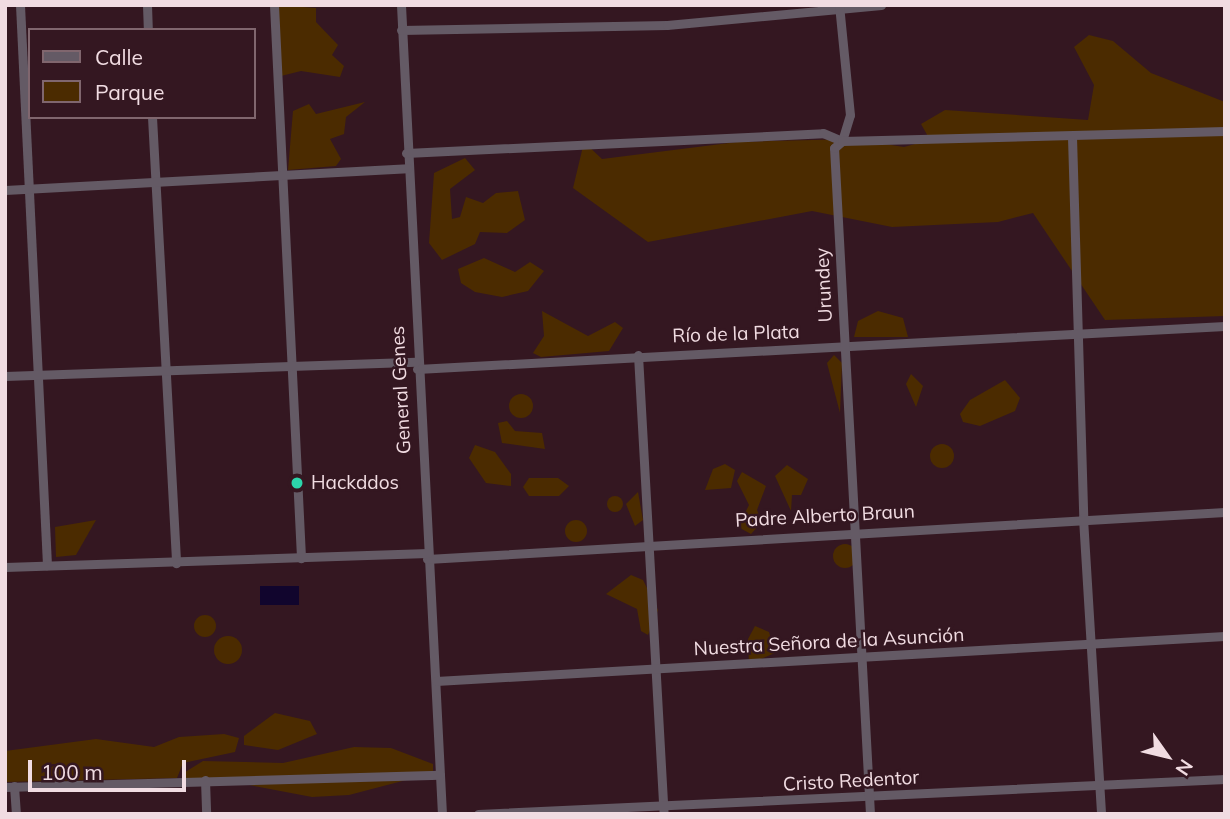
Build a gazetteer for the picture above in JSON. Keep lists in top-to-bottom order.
{
  "streets": {
    "street": [
      "Urundey",
      "Río de la Plata",
      "General Genes",
      "Padre Alberto Braun",
      "Nuestra Señora de la Asunción",
      "Cristo Redentor"
    ]
  },
  "crossings": [
    ["Urundey", "Río de la Plata"],
    ["Urundey", "Padre Alberto Braun"],
    ["Urundey", "Nuestra Señora de la Asunción"],
    ["Urundey", "Cristo Redentor"],
    ["Río de la Plata", "General Genes"],
    ["General Genes", "Padre Alberto Braun"],
    ["General Genes", "Nuestra Señora de la Asunción"]
  ],
  "places": ["Hackddos"],
  "legend": ["Calle", "Parque"],
  "scale_bar": "100 m",
  "north": "bottom right"
}
